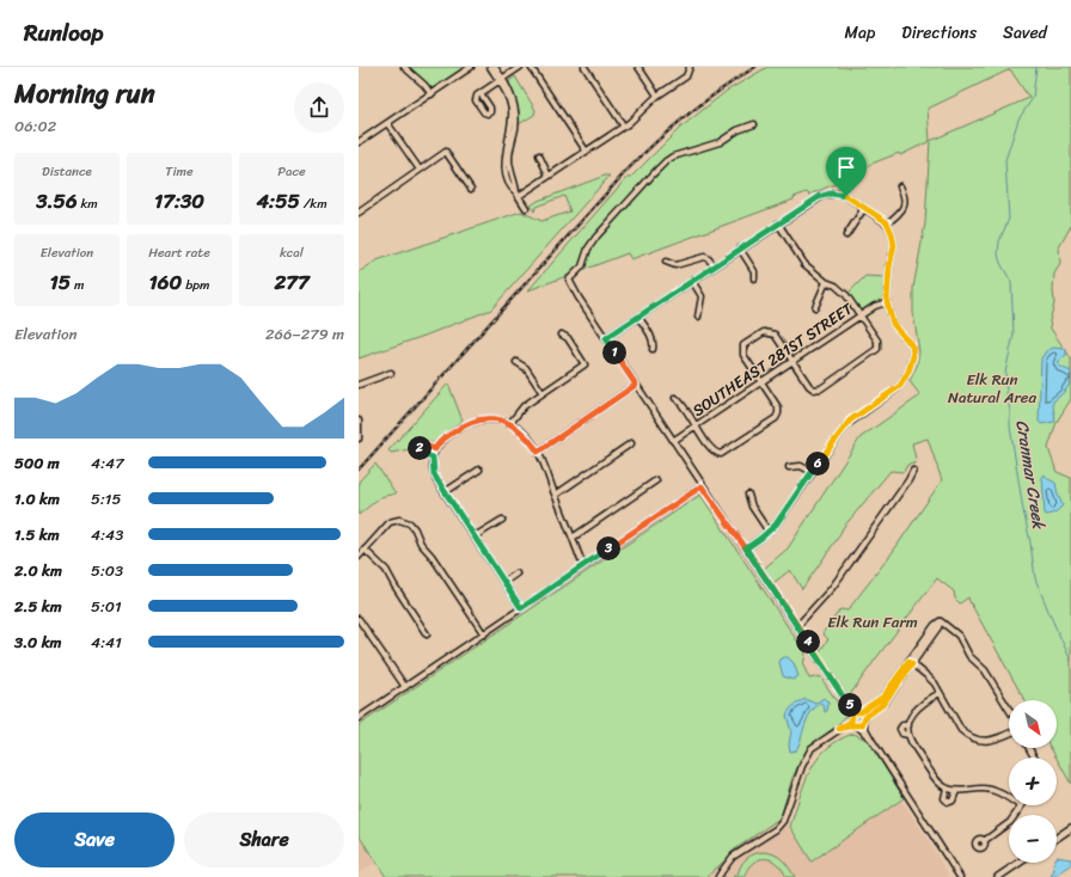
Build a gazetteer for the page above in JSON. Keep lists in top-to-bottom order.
{
  "streets": {
    "street": ["SOUTHEAST 281ST STREET"]
  },
  "water": ["Cranmar Creek"],
  "parks": ["Elk Run Natural Area", "Elk Run Farm"],
  "north": "bottom right",
  "page": {
    "header": "Runloop",
    "nav": ["Map", "Directions", "Saved"],
    "heading": ["Morning run", "06:02"],
    "stats": [
      ["Distance", "3.56 km"],
      ["Time", "17:30"],
      ["Pace", "4:55 /km"],
      ["Elevation", "15 m"],
      ["Heart rate", "160 bpm"],
      ["kcal", "277"]
    ],
    "chart": ["Elevation", "266–279 m"],
    "pins": [
      "1",
      "2",
      "6",
      "3",
      "4",
      "5"
    ],
    "list": [
      {
        "name": "500 m",
        "note": "4:47"
      },
      {
        "name": "1.0 km",
        "note": "5:15"
      },
      {
        "name": "1.5 km",
        "note": "4:43"
      },
      {
        "name": "2.0 km",
        "note": "5:03"
      },
      {
        "name": "2.5 km",
        "note": "5:01"
      },
      {
        "name": "3.0 km",
        "note": "4:41"
      }
    ],
    "map_buttons": ["+", "−"],
    "buttons": ["Save", "Share"]
  }
}
